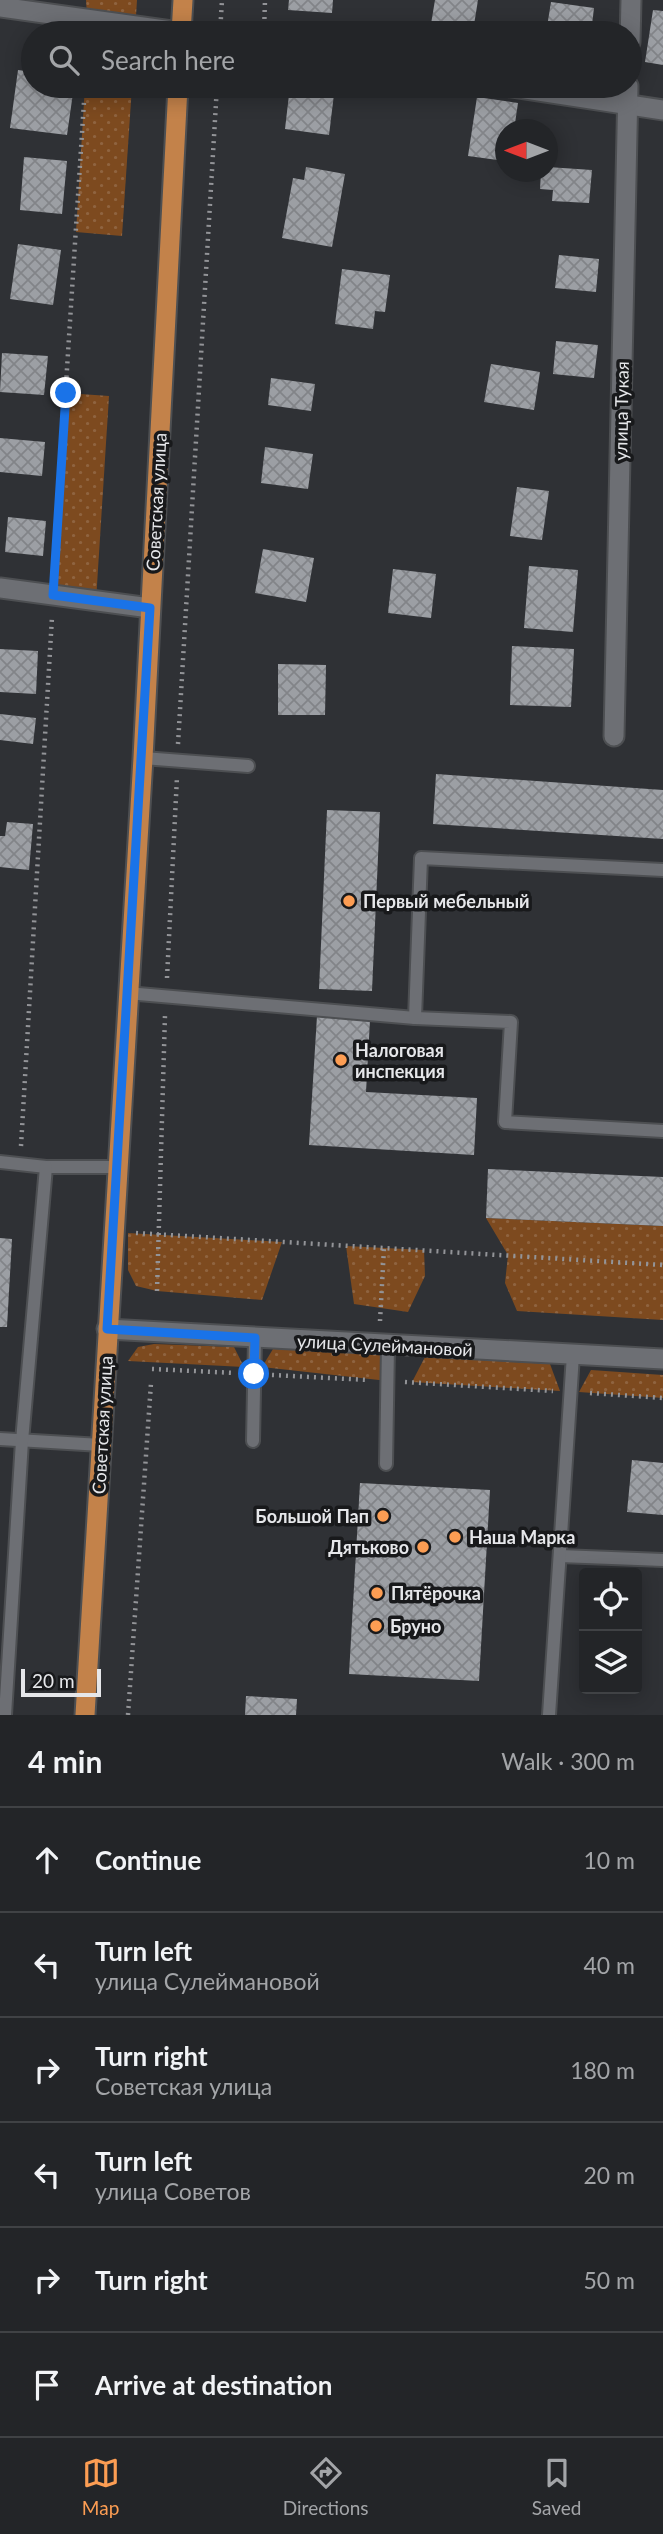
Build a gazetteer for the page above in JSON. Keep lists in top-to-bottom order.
{
  "streets": {
    "main road": ["Советская улица"],
    "street": ["улица Тукая", "улица Сулеймановой"]
  },
  "crossings": [
    ["Советская улица", "улица Сулеймановой"]
  ],
  "places": [
    "Первый мебельный",
    "Налоговая инспекция",
    "Большой Пап",
    "Наша Марка",
    "Дятьково",
    "Пятёрочка",
    "Бруно"
  ],
  "scale_bar": "20 m",
  "north": "left",
  "page": {
    "search": "Search here",
    "scale": "20 m",
    "heading": ["4 min", "Walk · 300 m"],
    "list": [
      ["Continue", "10 m"],
      ["Turn left", "улица Сулеймановой", "40 m"],
      ["Turn right", "Советская улица", "180 m"],
      ["Turn left", "улица Советов", "20 m"],
      ["Turn right", "50 m"],
      "Arrive at destination"
    ],
    "nav": ["Map", "Directions", "Saved"]
  }
}
